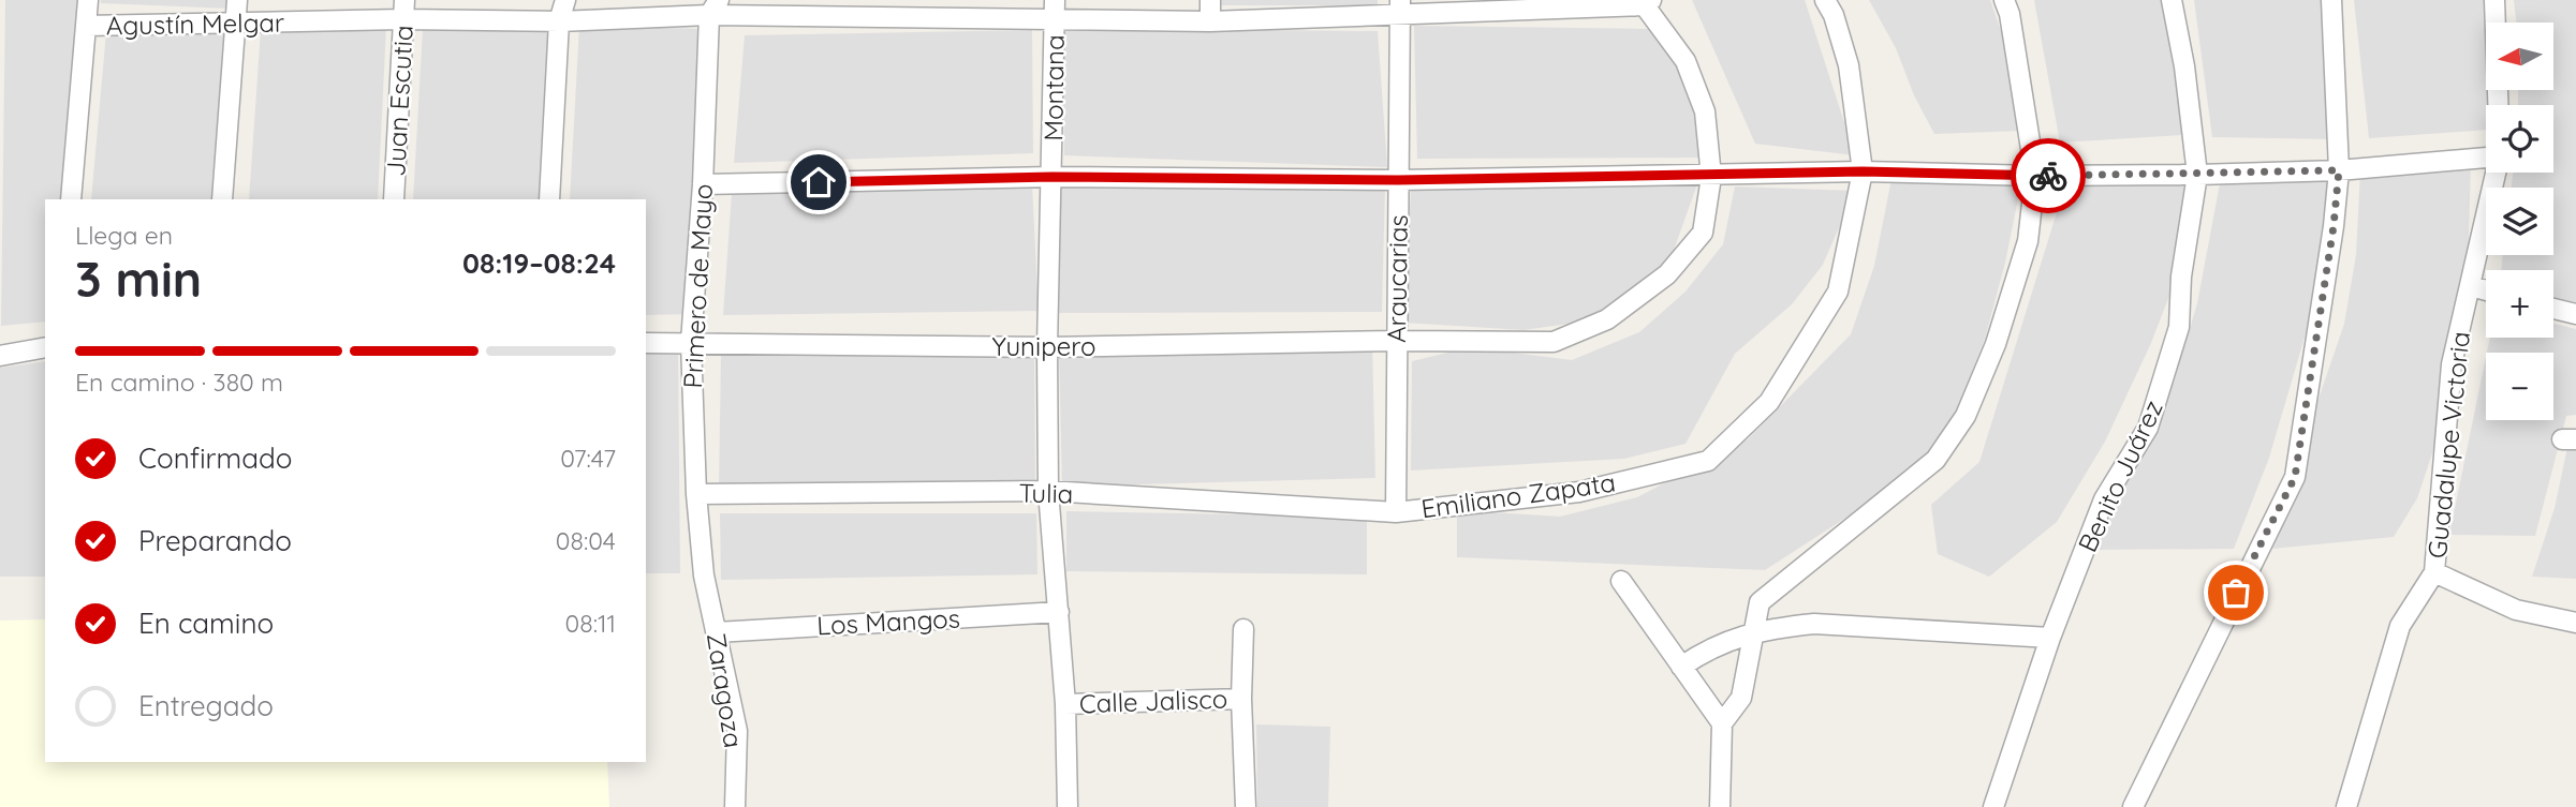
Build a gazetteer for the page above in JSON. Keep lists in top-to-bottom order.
{
  "streets": {
    "street": [
      "Agustín Melgar",
      "Montana",
      "Juan Escutia",
      "Araucarias",
      "Primero de Mayo",
      "Yunipero",
      "Guadalupe Victoria",
      "Benito Juárez",
      "Tulia",
      "Emiliano Zapata",
      "Los Mangos",
      "Zaragoza",
      "Calle Jalisco"
    ]
  },
  "crossings": [
    ["Agustín Melgar", "Montana"],
    ["Agustín Melgar", "Juan Escutia"],
    ["Agustín Melgar", "Araucarias"],
    ["Agustín Melgar", "Primero de Mayo"],
    ["Agustín Melgar", "Yunipero"],
    ["Montana", "Yunipero"],
    ["Montana", "Tulia"],
    ["Montana", "Los Mangos"],
    ["Montana", "Calle Jalisco"],
    ["Araucarias", "Yunipero"],
    ["Araucarias", "Tulia"],
    ["Araucarias", "Emiliano Zapata"],
    ["Primero de Mayo", "Yunipero"],
    ["Primero de Mayo", "Tulia"],
    ["Primero de Mayo", "Zaragoza"],
    ["Tulia", "Emiliano Zapata"],
    ["Los Mangos", "Zaragoza"]
  ],
  "north": "left",
  "page": {
    "map_buttons": ["+", "−"],
    "heading": ["3 min", "Llega en", "08:19–08:24"],
    "bar": "En camino · 380 m",
    "list": [
      ["Confirmado", "07:47"],
      ["Preparando", "08:04"],
      ["En camino", "08:11"],
      "Entregado"
    ]
  }
}
